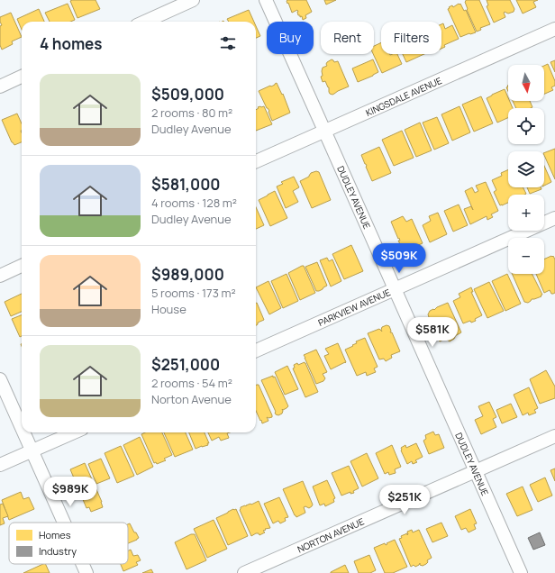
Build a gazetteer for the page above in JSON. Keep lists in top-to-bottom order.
{
  "streets": {
    "street": [
      "KINGSDALE AVENUE",
      "DUDLEY AVENUE",
      "PARKVIEW AVENUE",
      "NORTON AVENUE"
    ]
  },
  "crossings": [
    ["KINGSDALE AVENUE", "DUDLEY AVENUE"],
    ["DUDLEY AVENUE", "PARKVIEW AVENUE"],
    ["DUDLEY AVENUE", "NORTON AVENUE"]
  ],
  "legend": ["Homes", "Industry"],
  "north": "bottom",
  "page": {
    "chip": ["Buy", "Rent", "Filters"],
    "heading": "4 homes",
    "map_buttons": ["+", "−"],
    "list": [
      {
        "name": "$509,000",
        "note": "2 rooms · 80 m² · Dudley Avenue"
      },
      {
        "name": "$581,000",
        "note": "4 rooms · 128 m² · Dudley Avenue"
      },
      {
        "name": "$989,000",
        "note": "5 rooms · 173 m² · House"
      },
      {
        "name": "$251,000",
        "note": "2 rooms · 54 m² · Norton Avenue"
      }
    ],
    "price": [
      "$509K",
      "$581K",
      "$989K",
      "$251K"
    ]
  }
}
